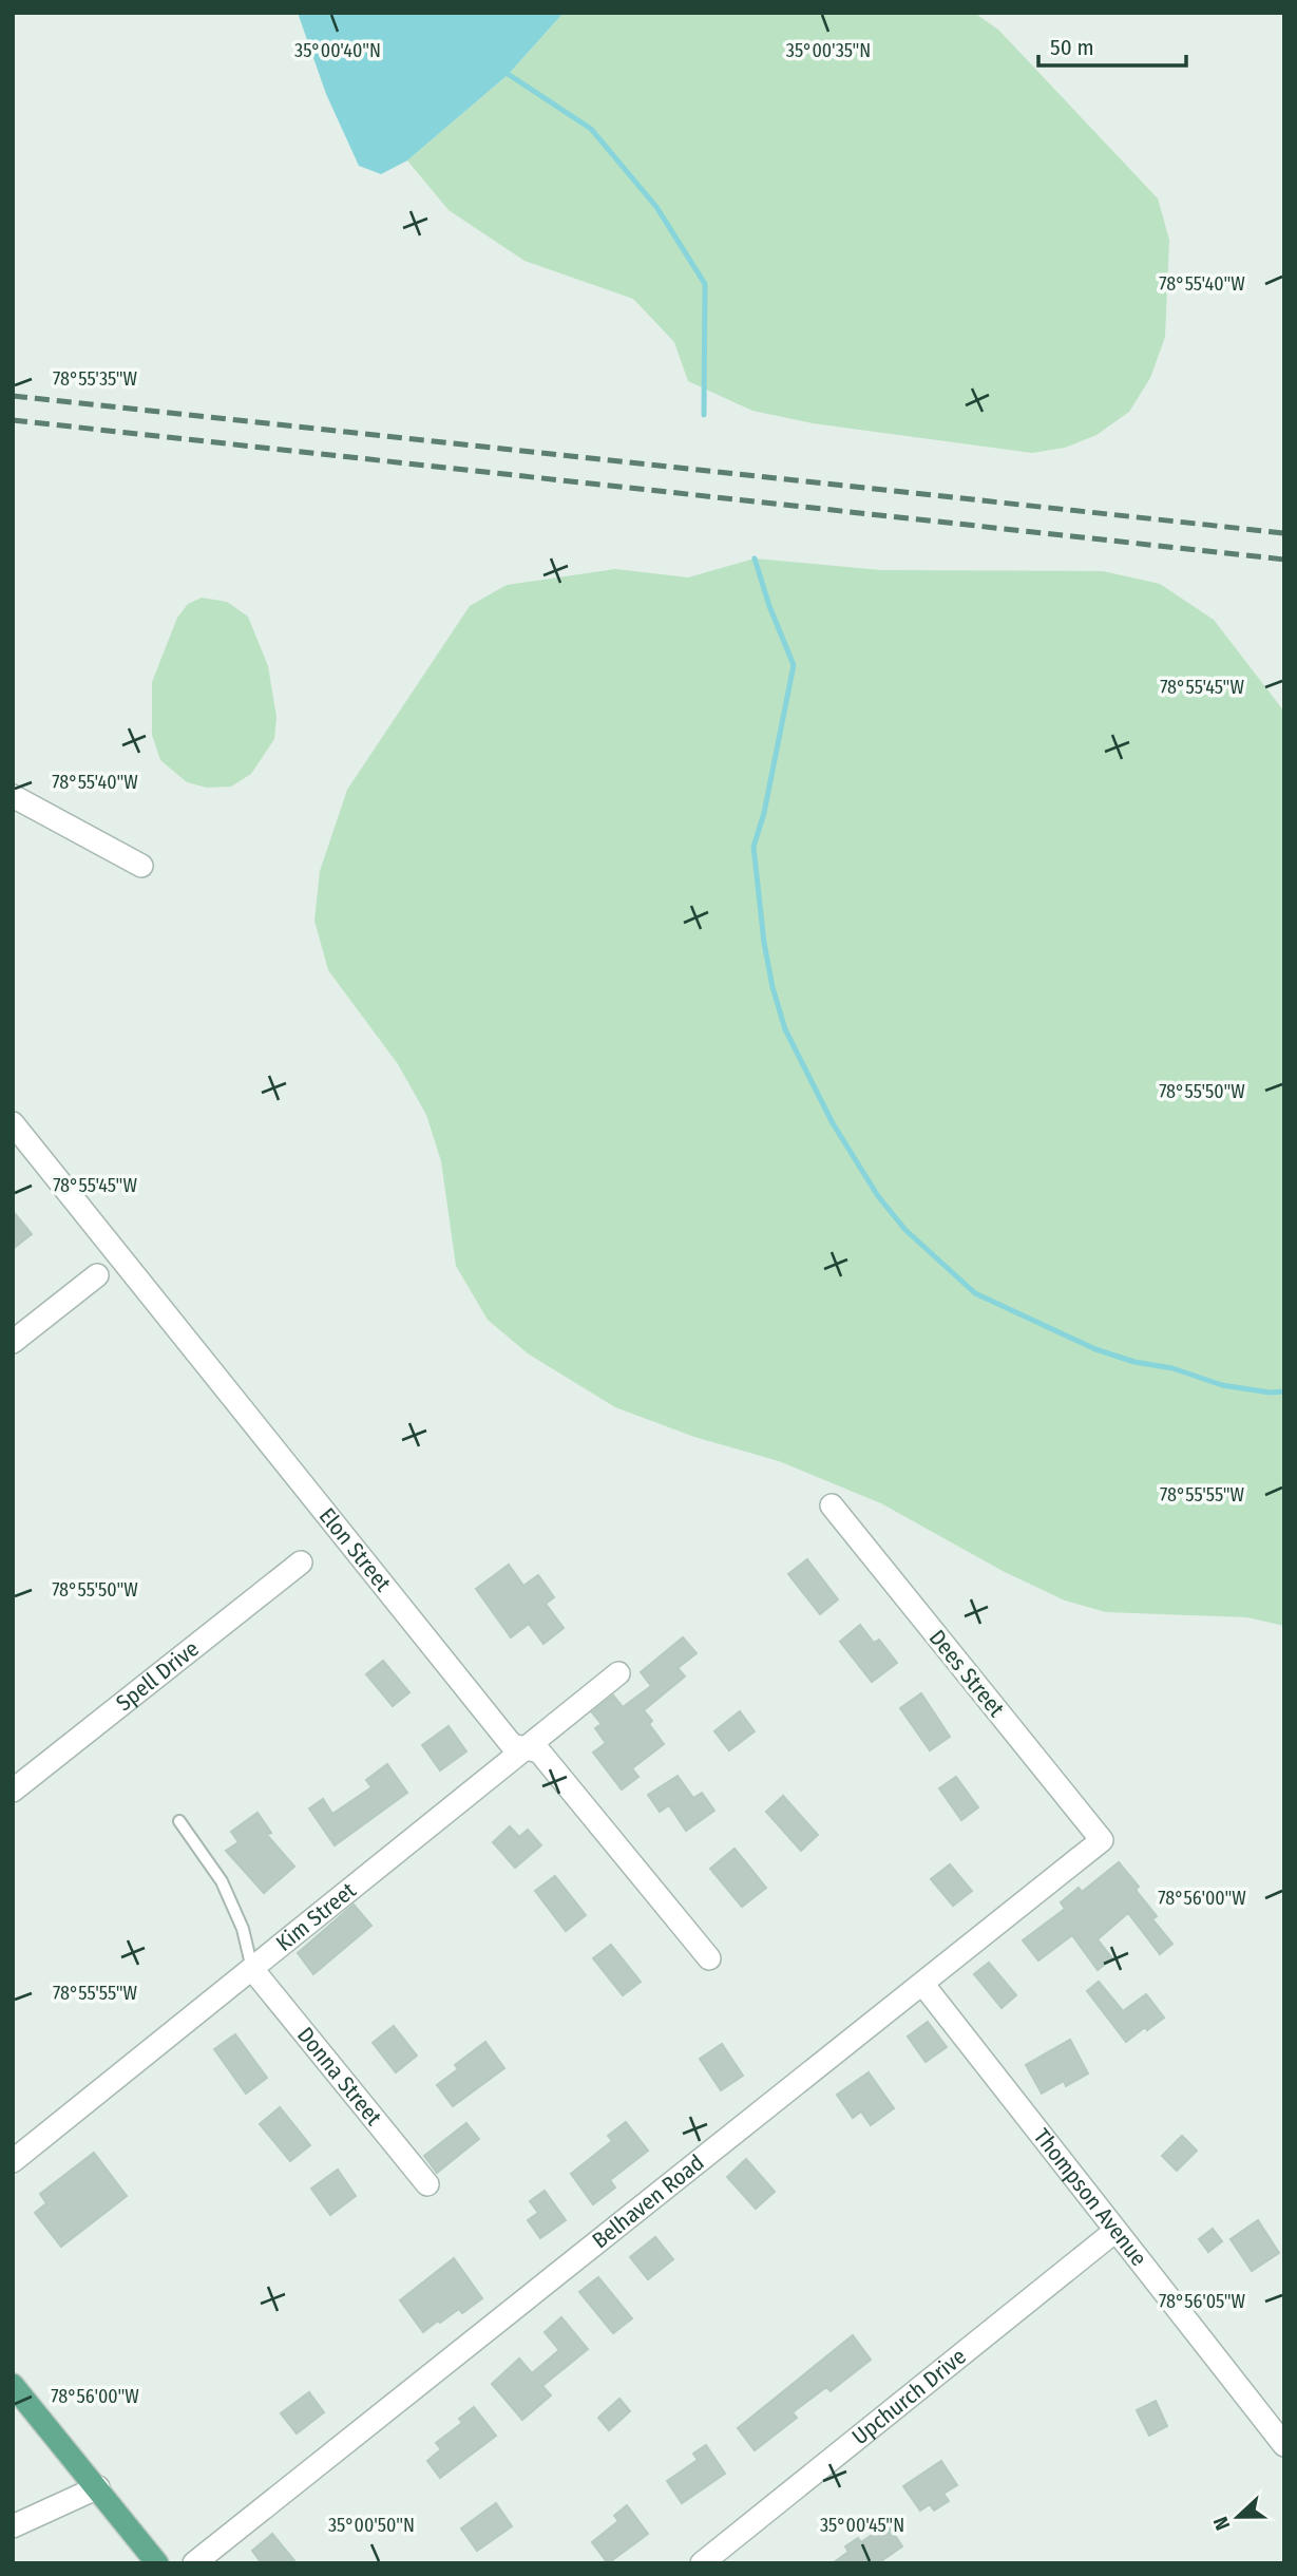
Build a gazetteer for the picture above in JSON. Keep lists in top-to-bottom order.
{
  "streets": {
    "street": [
      "Elon Street",
      "Dees Street",
      "Spell Drive",
      "Kim Street",
      "Donna Street",
      "Thompson Avenue",
      "Belhaven Road",
      "Upchurch Drive"
    ]
  },
  "crossings": [
    ["Elon Street", "Kim Street"],
    ["Dees Street", "Belhaven Road"],
    ["Kim Street", "Donna Street"],
    ["Thompson Avenue", "Belhaven Road"],
    ["Thompson Avenue", "Upchurch Drive"]
  ],
  "scale_bar": "50 m",
  "north": "left",
  "coordinates": [
    "35°00'35\"N",
    "35°00'40\"N",
    "78°55'40\"W",
    "78°55'35\"W",
    "78°55'45\"W",
    "78°55'50\"W",
    "78°55'55\"W",
    "78°56'00\"W",
    "78°56'05\"W",
    "35°00'50\"N",
    "35°00'45\"N"
  ]
}
